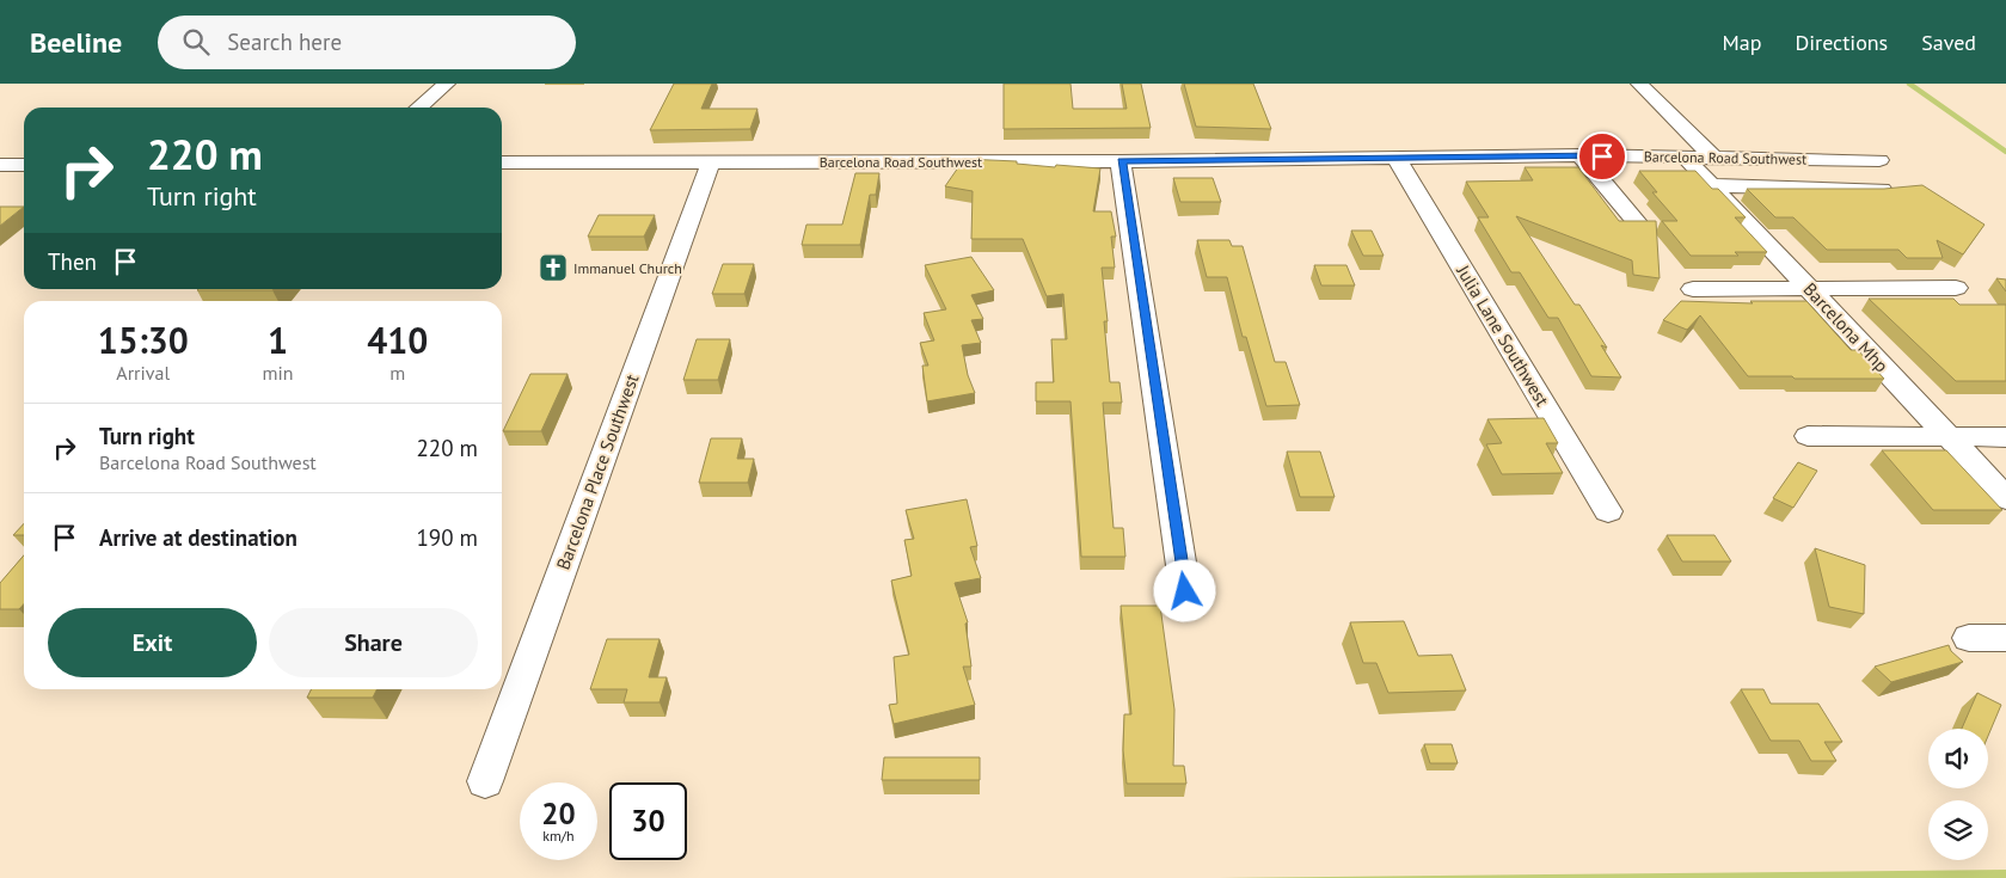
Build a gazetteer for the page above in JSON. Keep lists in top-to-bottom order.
{
  "streets": {
    "street": [
      "Barcelona Road Southwest",
      "Barcelona Mhp",
      "Julia Lane Southwest",
      "Barcelona Place Southwest"
    ]
  },
  "crossings": [
    ["Barcelona Road Southwest", "Barcelona Mhp"],
    ["Barcelona Road Southwest", "Julia Lane Southwest"],
    ["Barcelona Road Southwest", "Barcelona Place Southwest"]
  ],
  "places": {
    "church": ["Immanuel Church"]
  },
  "page": {
    "header": "Beeline",
    "search": "Search here",
    "nav": ["Map", "Directions", "Saved"],
    "turn": ["220 m", "Turn right"],
    "then": "Then",
    "eta": [
      "15:30",
      "Arrival",
      "1",
      "min",
      "410",
      "m"
    ],
    "list": [
      {
        "name": "Turn right",
        "note": "Barcelona Road Southwest",
        "value": "220 m"
      },
      {
        "name": "Arrive at destination",
        "value": "190 m"
      }
    ],
    "buttons": ["Exit", "Share"],
    "speed": "20 km/h",
    "limit": "30"
  }
}
